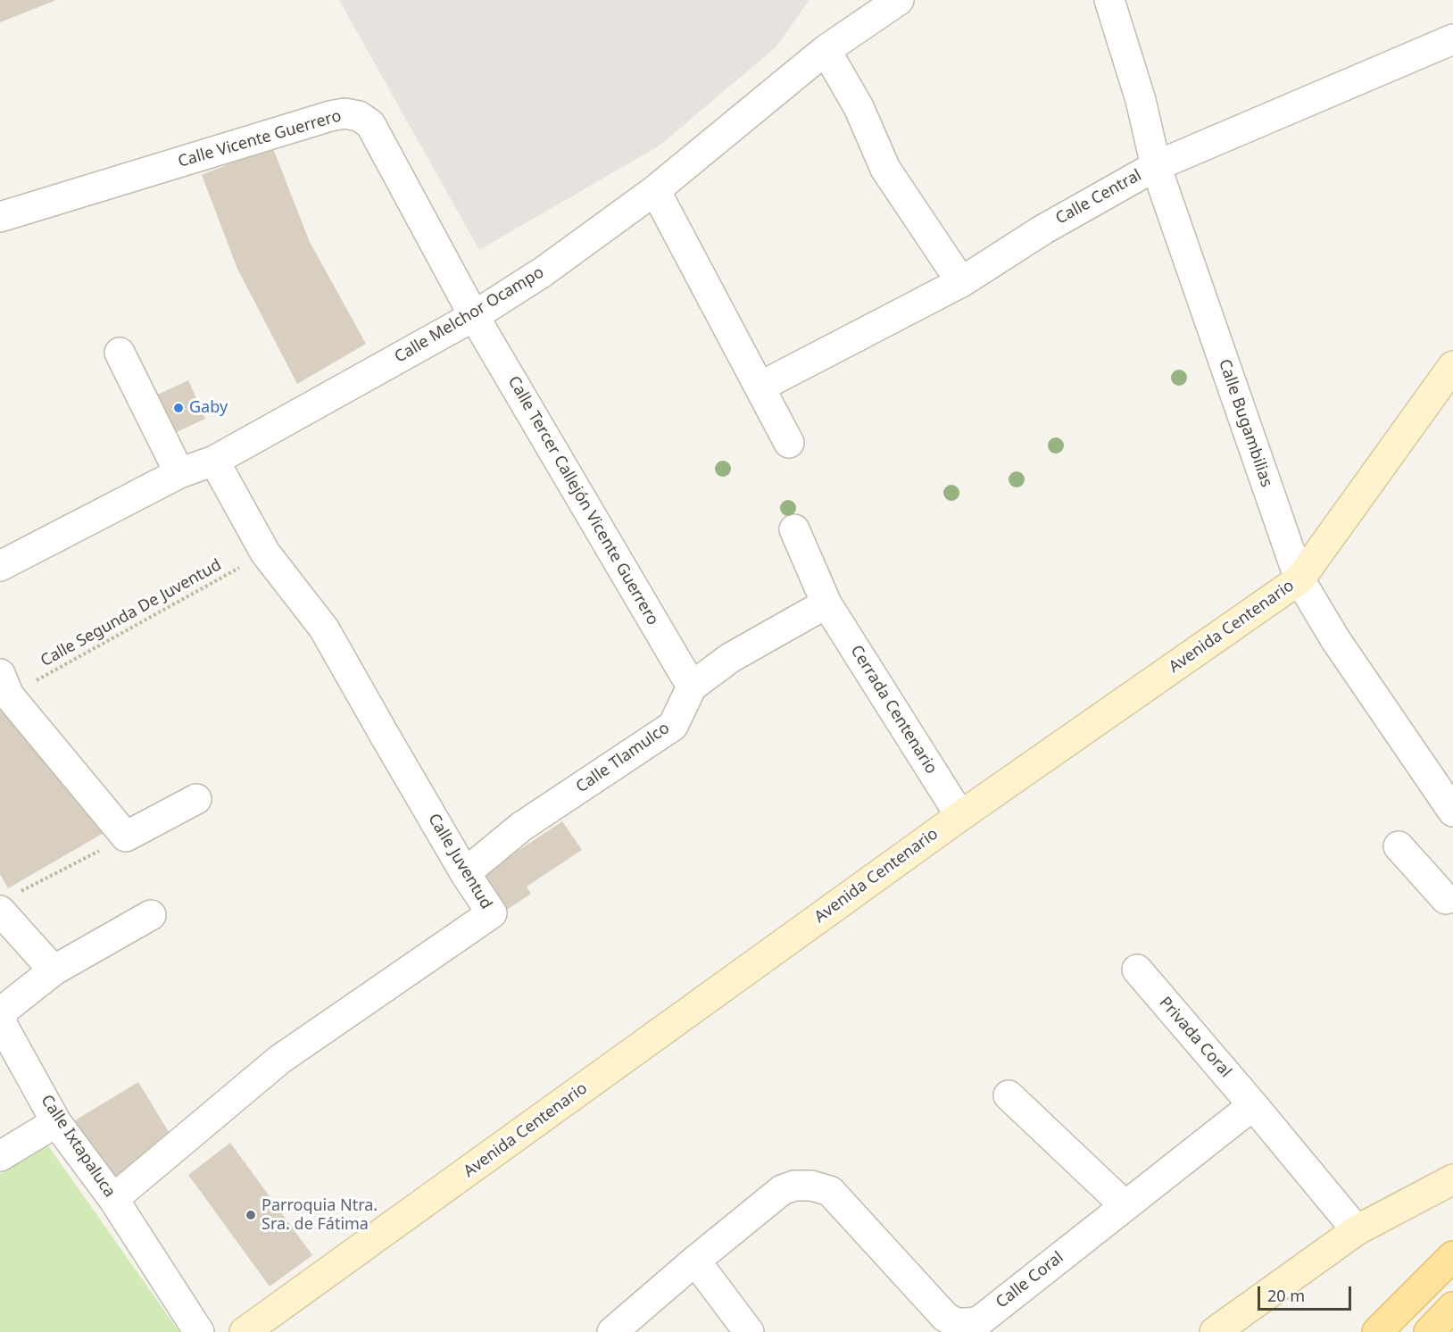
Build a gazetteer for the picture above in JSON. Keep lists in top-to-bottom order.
{
  "streets": {
    "main road": ["Avenida Centenario"],
    "street": [
      "Calle Vicente Guerrero",
      "Calle Central",
      "Calle Melchor Ocampo",
      "Calle Bugambilias",
      "Calle Tercer Callejón Vicente Guerrero",
      "Cerrada Centenario",
      "Calle Tlamulco",
      "Calle Juventud",
      "Privada Coral",
      "Calle Ixtapaluca",
      "Calle Coral"
    ],
    "path": ["Calle Segunda De Juventud"]
  },
  "crossings": [
    ["Calle Vicente Guerrero", "Calle Melchor Ocampo"],
    ["Calle Vicente Guerrero", "Calle Tercer Callejón Vicente Guerrero"],
    ["Calle Central", "Calle Bugambilias"],
    ["Calle Melchor Ocampo", "Calle Tercer Callejón Vicente Guerrero"],
    ["Calle Melchor Ocampo", "Calle Juventud"],
    ["Calle Bugambilias", "Avenida Centenario"],
    ["Calle Tercer Callejón Vicente Guerrero", "Calle Tlamulco"],
    ["Calle Segunda De Juventud", "Calle Juventud"],
    ["Avenida Centenario", "Cerrada Centenario"],
    ["Cerrada Centenario", "Calle Tlamulco"],
    ["Calle Tlamulco", "Calle Juventud"],
    ["Calle Juventud", "Calle Ixtapaluca"],
    ["Privada Coral", "Calle Coral"]
  ],
  "places": ["Gaby", "Parroquia Ntra. Sra. de Fátima"],
  "scale_bar": "20 m"
}
